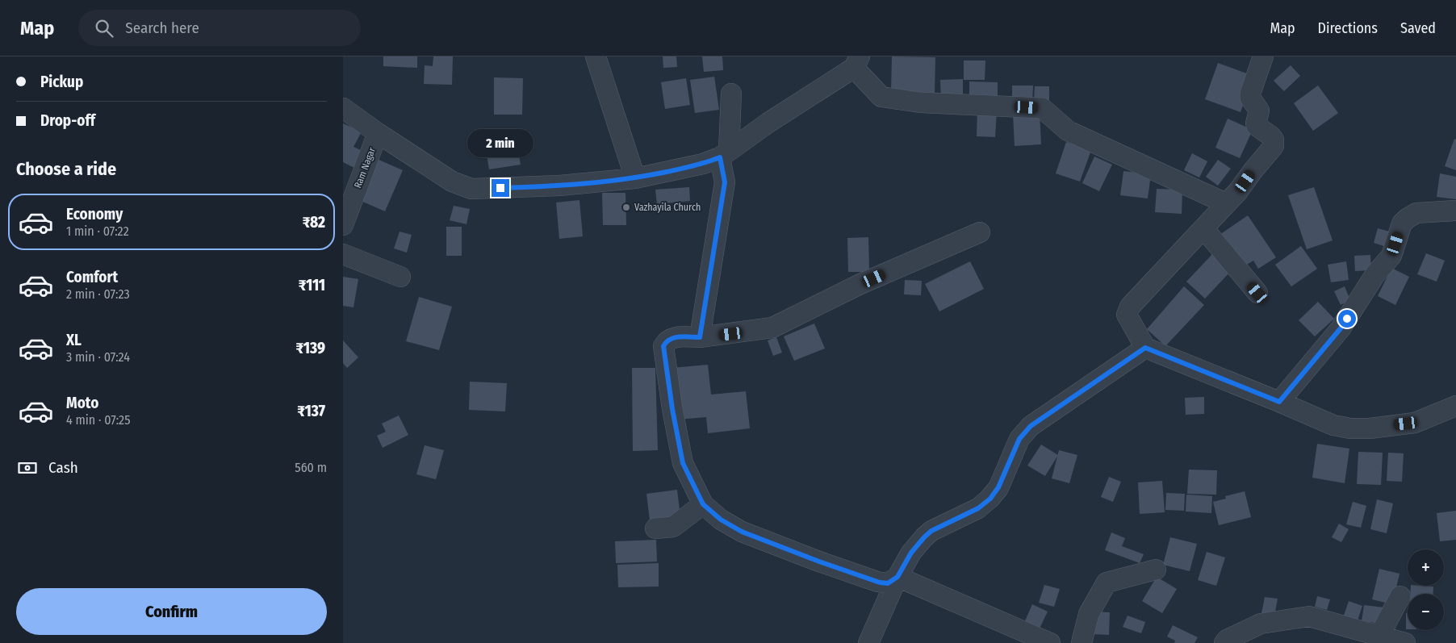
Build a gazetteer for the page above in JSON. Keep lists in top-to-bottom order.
{
  "streets": {
    "street": ["Ram Nagar"]
  },
  "places": ["Vazhayila Church"],
  "page": {
    "header": "Map",
    "search": "Search here",
    "nav": ["Map", "Directions", "Saved"],
    "banner": ["Pickup", "Drop-off"],
    "bubble": "2 min",
    "heading": "Choose a ride",
    "list": [
      {
        "name": "Economy",
        "note": "1 min · 07:22",
        "value": "₹82"
      },
      {
        "name": "Comfort",
        "note": "2 min · 07:23",
        "value": "₹111"
      },
      {
        "name": "XL",
        "note": "3 min · 07:24",
        "value": "₹139"
      },
      {
        "name": "Moto",
        "note": "4 min · 07:25",
        "value": "₹137"
      }
    ],
    "pay": ["Cash", "560 m"],
    "map_buttons": ["+", "−"],
    "buttons": "Confirm"
  }
}
